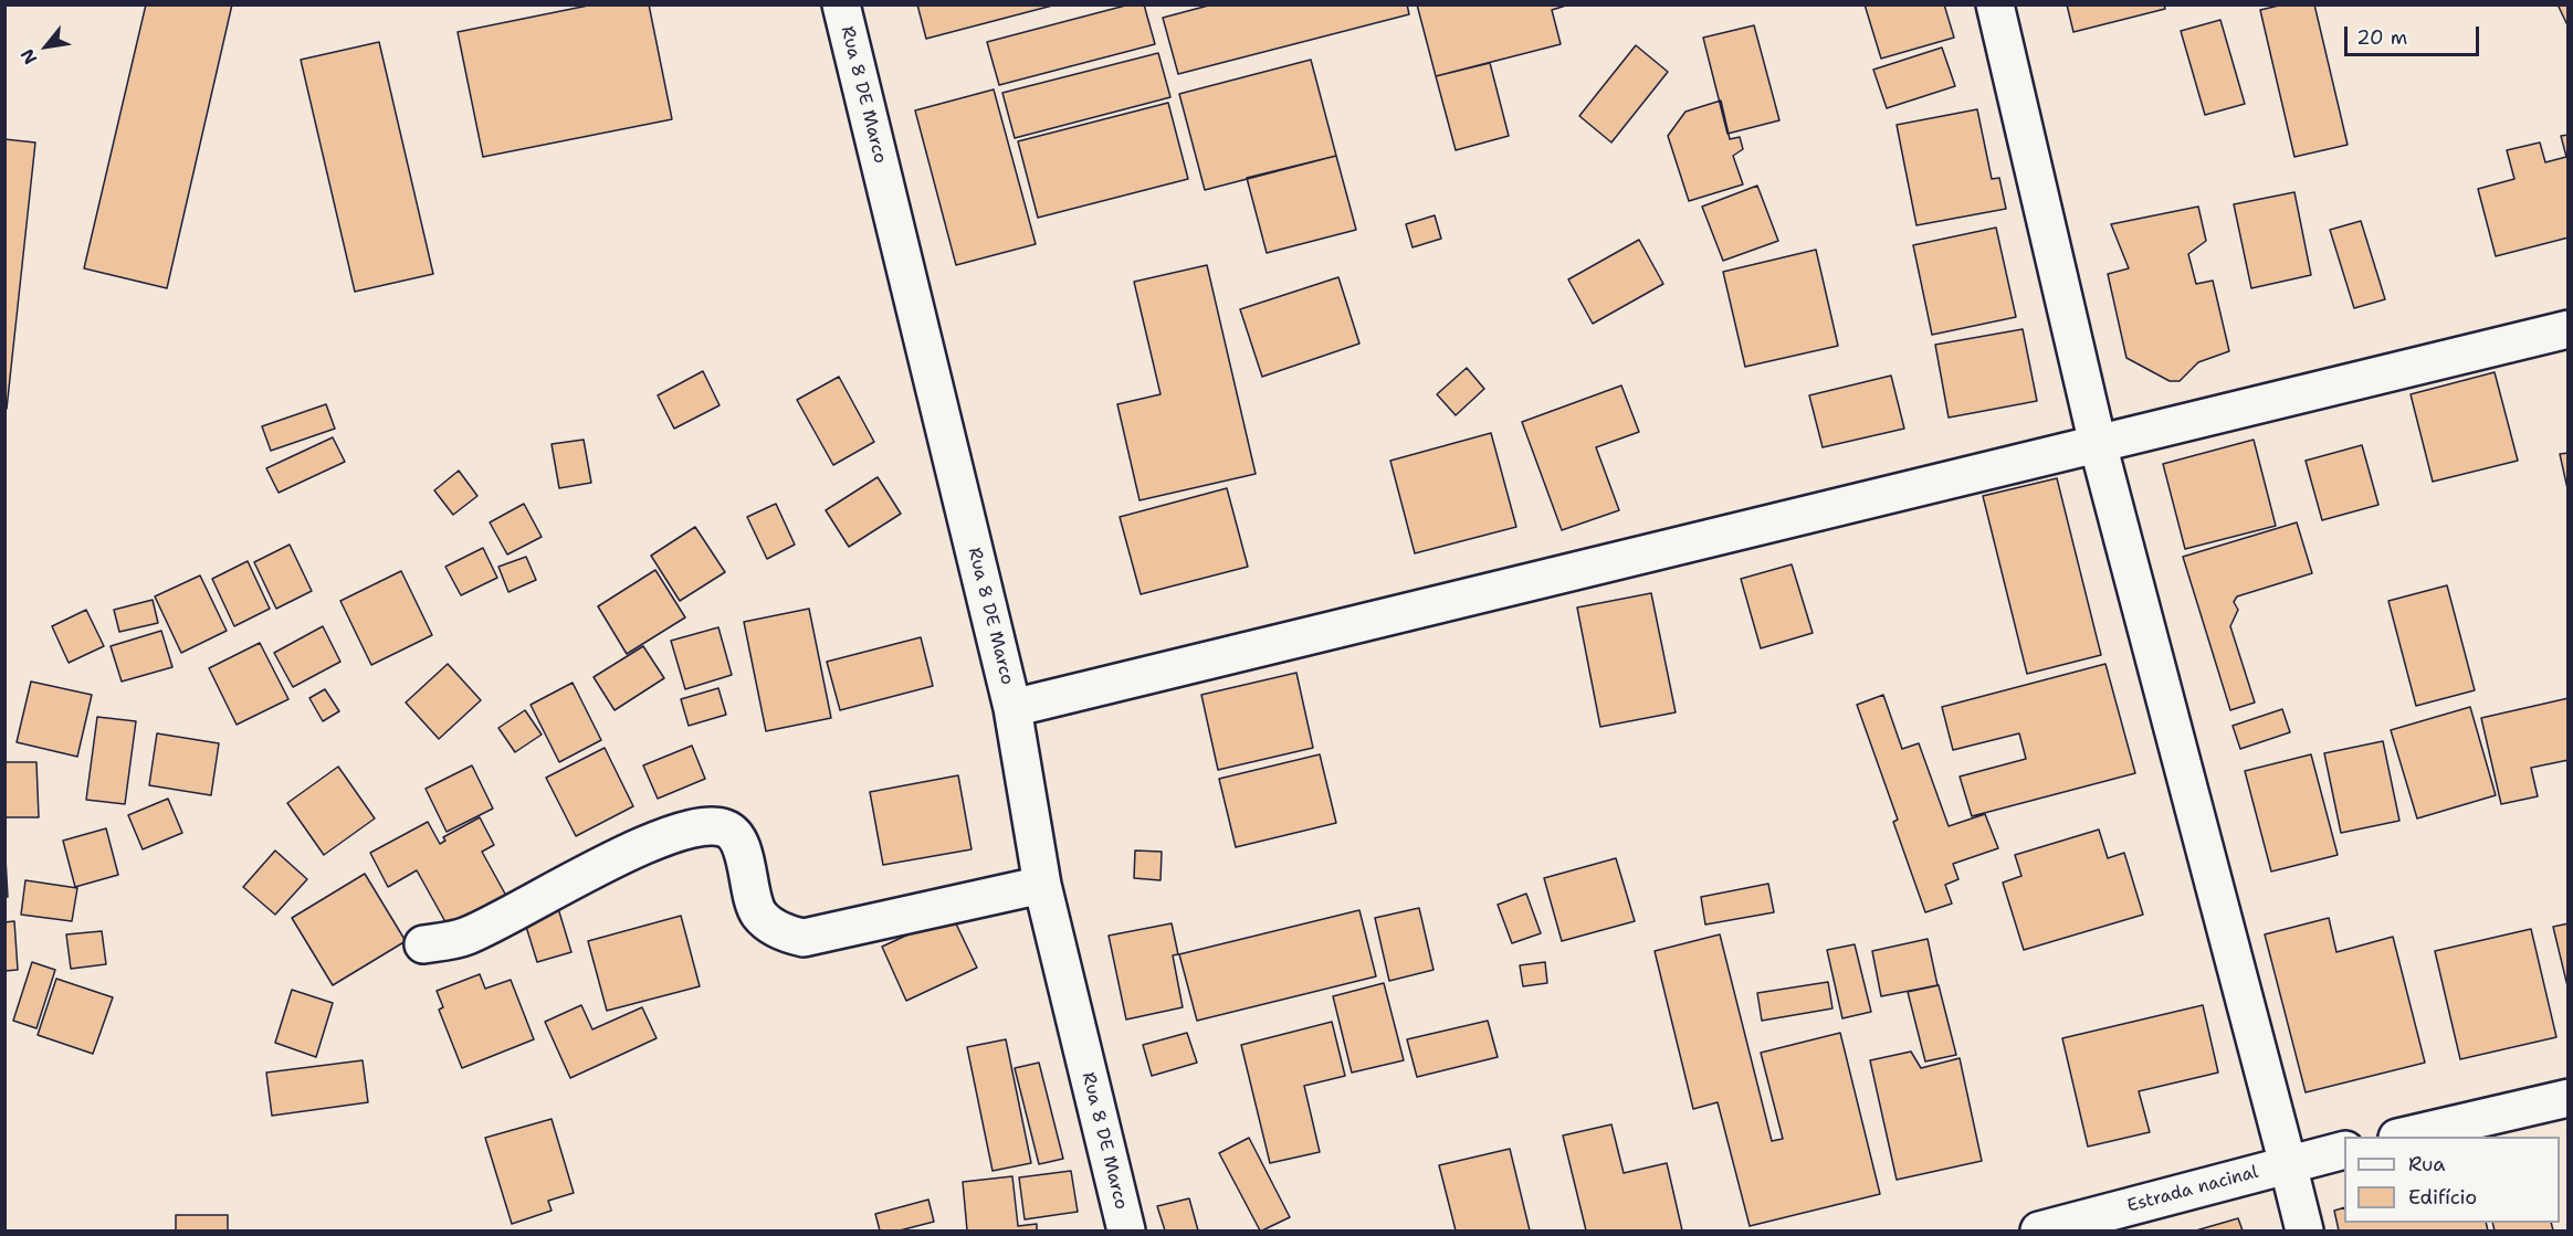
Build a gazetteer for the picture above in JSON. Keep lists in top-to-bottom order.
{
  "streets": {
    "main road": ["Rua 8 DE Marco", "Estrada nacinal"]
  },
  "legend": ["Rua", "Edifício"],
  "scale_bar": "20 m",
  "north": "bottom left"
}
